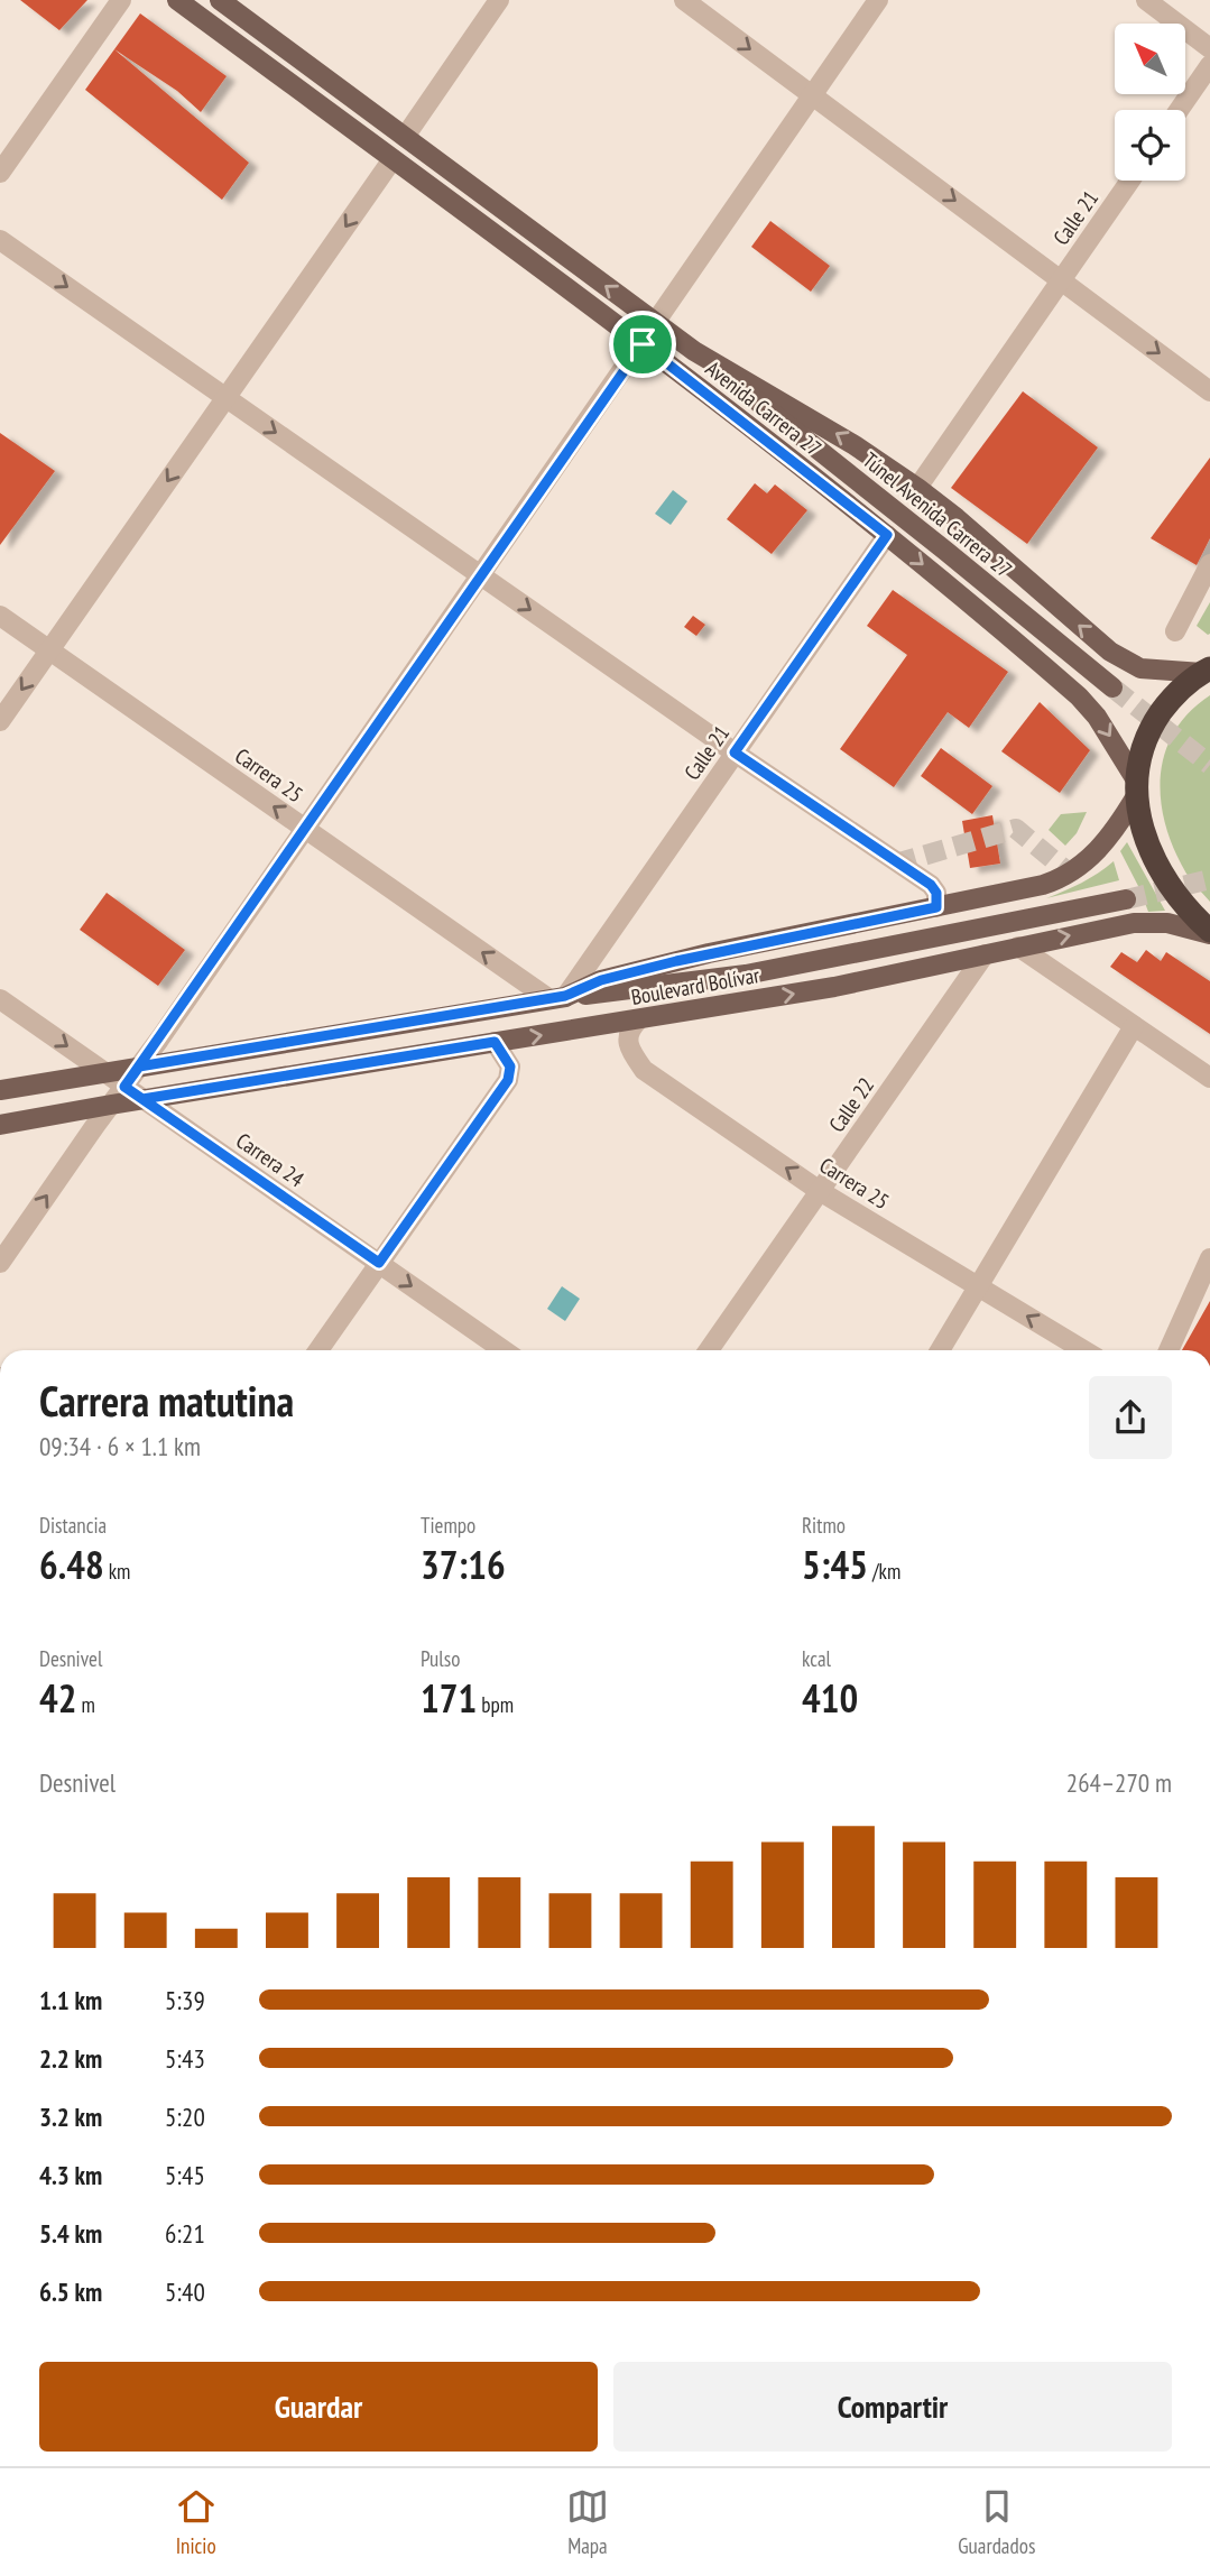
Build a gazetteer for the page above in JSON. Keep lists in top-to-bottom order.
{
  "streets": {
    "main road": ["Avenida Carrera 27", "Túnel Avenida Carrera 27", "Boulevard Bolívar"],
    "street": [
      "Calle 21",
      "Carrera 25",
      "Calle 22",
      "Carrera 24"
    ]
  },
  "crossings": [
    ["Calle 21", "Avenida Carrera 27"],
    ["Calle 21", "Carrera 25"],
    ["Calle 21", "Boulevard Bolívar"],
    ["Avenida Carrera 27", "Túnel Avenida Carrera 27"],
    ["Avenida Carrera 27", "Boulevard Bolívar"],
    ["Carrera 25", "Boulevard Bolívar"],
    ["Carrera 25", "Calle 22"],
    ["Boulevard Bolívar", "Calle 22"],
    ["Boulevard Bolívar", "Carrera 24"]
  ],
  "one_way": ["Carrera 25", "Carrera 24"],
  "north": "top left",
  "page": {
    "heading": ["Carrera matutina", "09:34 · 6 × 1.1 km"],
    "stats": [
      ["Distancia", "6.48 km"],
      ["Tiempo", "37:16"],
      ["Ritmo", "5:45 /km"],
      ["Desnivel", "42 m"],
      ["Pulso", "171 bpm"],
      ["kcal", "410"]
    ],
    "chart": ["Desnivel", "264–270 m"],
    "list": [
      {
        "name": "1.1 km",
        "note": "5:39"
      },
      {
        "name": "2.2 km",
        "note": "5:43"
      },
      {
        "name": "3.2 km",
        "note": "5:20"
      },
      {
        "name": "4.3 km",
        "note": "5:45"
      },
      {
        "name": "5.4 km",
        "note": "6:21"
      },
      {
        "name": "6.5 km",
        "note": "5:40"
      }
    ],
    "buttons": ["Guardar", "Compartir"],
    "tabs": ["Inicio", "Mapa", "Guardados"]
  }
}
